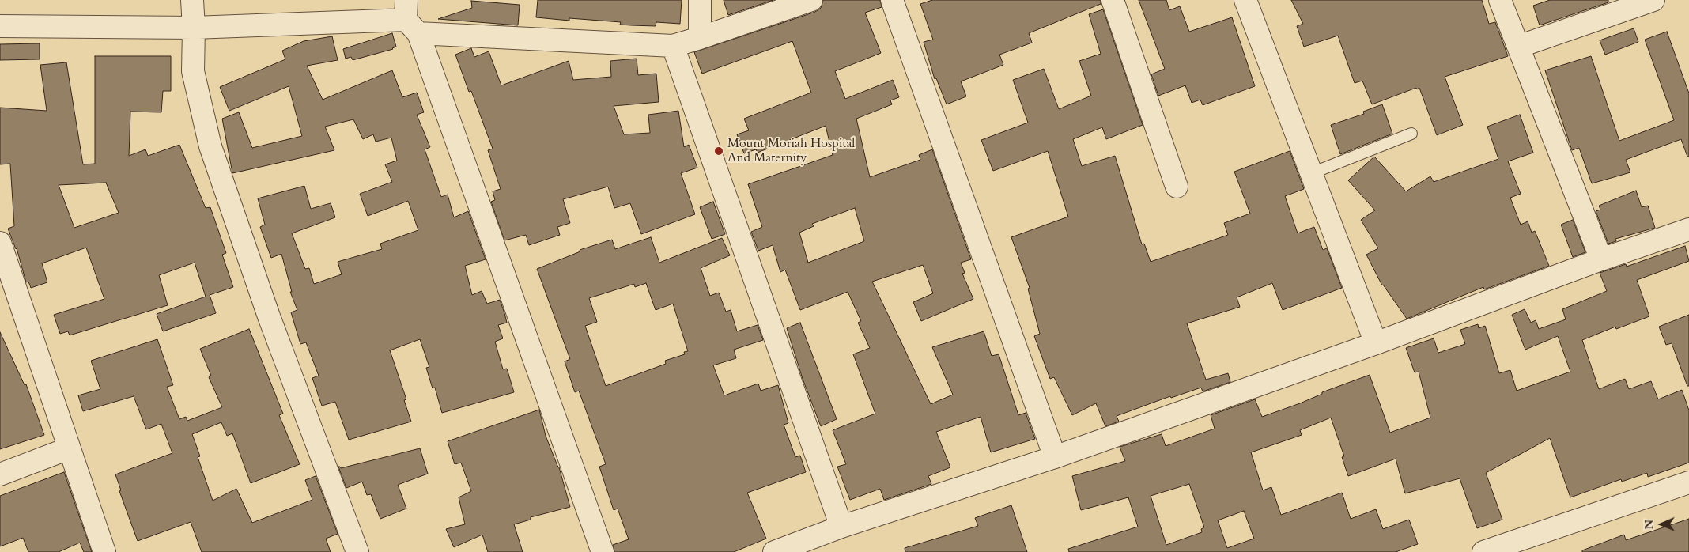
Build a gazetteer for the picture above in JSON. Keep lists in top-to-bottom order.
{
  "places": ["Mount Moriah Hospital And Maternity"],
  "north": "left"
}
